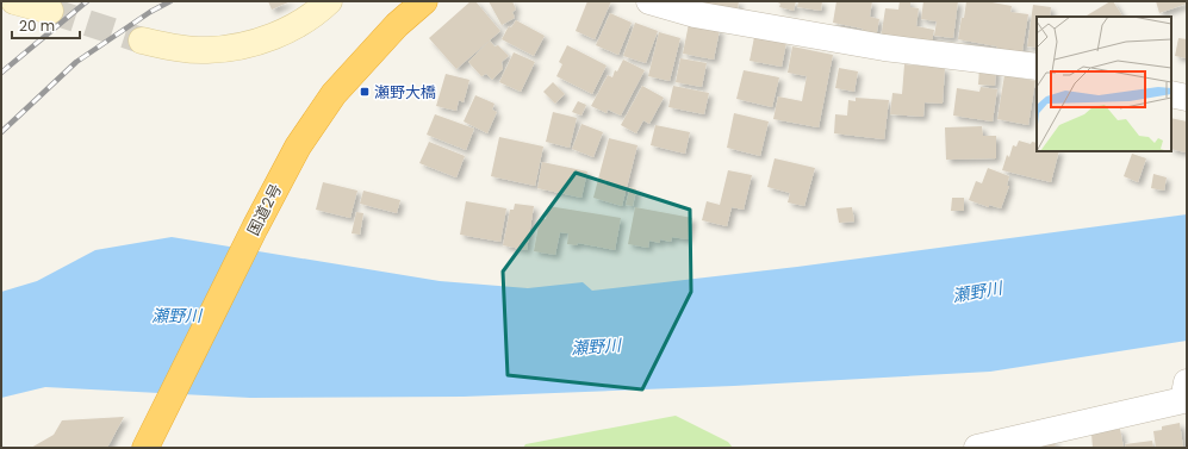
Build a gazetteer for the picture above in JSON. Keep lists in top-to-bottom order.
{
  "streets": {
    "highway": ["国道2号"]
  },
  "water": ["瀬野川"],
  "places": {
    "transit": ["瀬野大橋"]
  },
  "scale_bar": "20 m"
}
